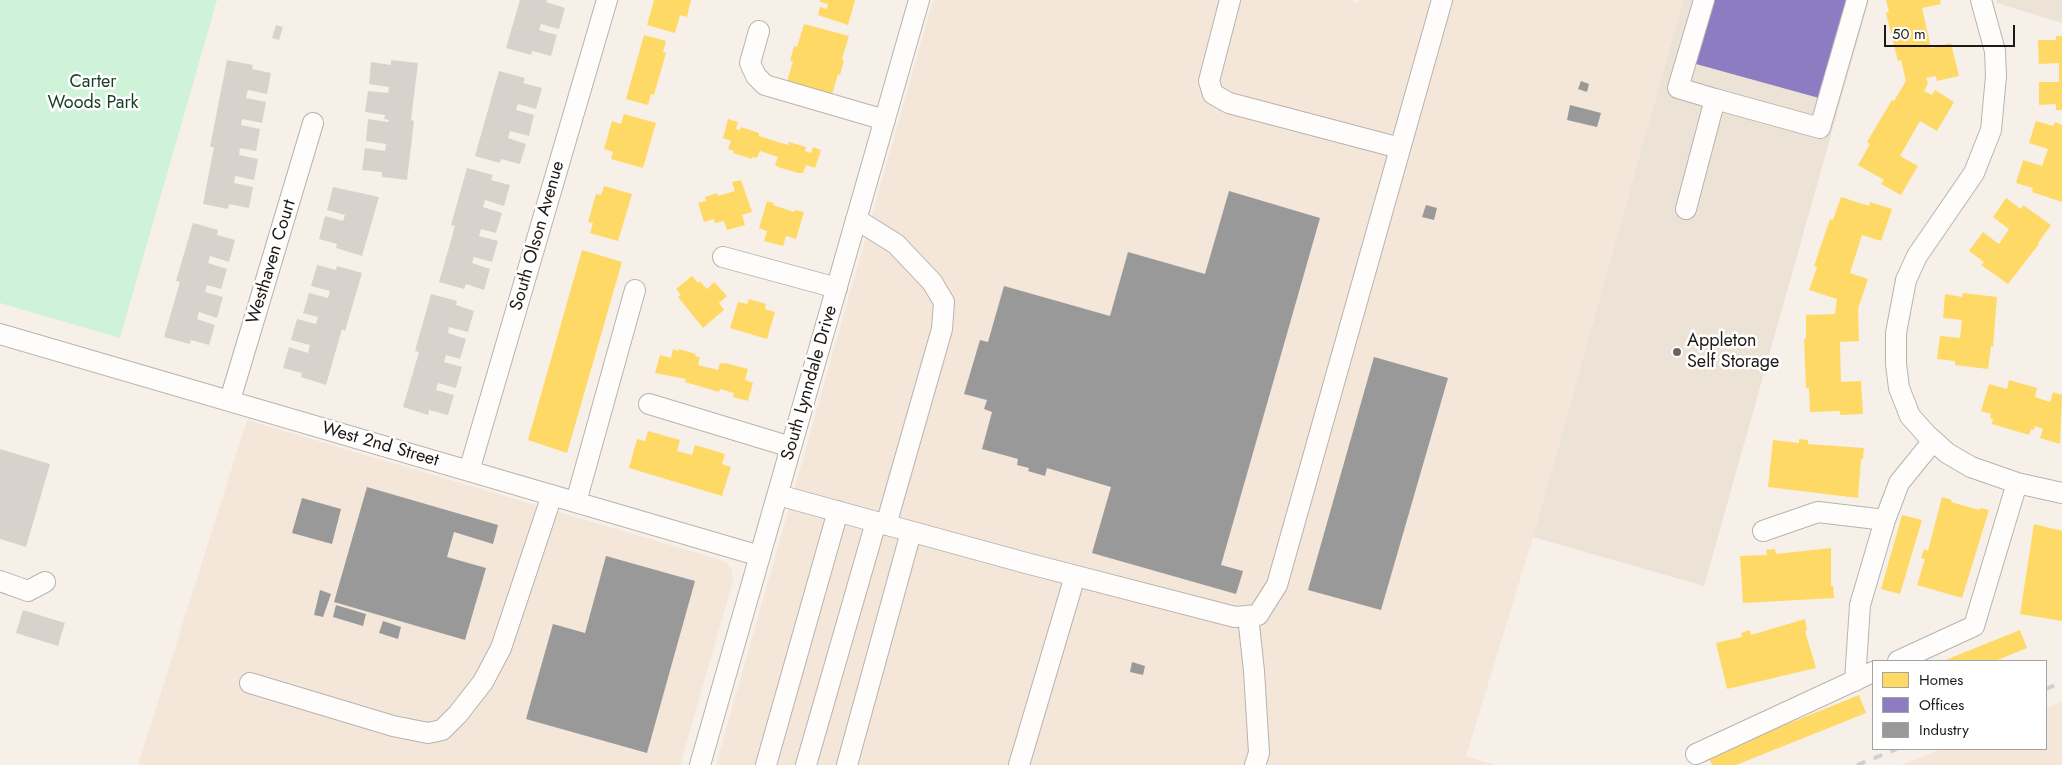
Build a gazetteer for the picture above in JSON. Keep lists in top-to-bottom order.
{
  "streets": {
    "street": [
      "South Olson Avenue",
      "Westhaven Court",
      "South Lynndale Drive",
      "West 2nd Street"
    ]
  },
  "crossings": [
    ["South Olson Avenue", "West 2nd Street"],
    ["Westhaven Court", "West 2nd Street"],
    ["South Lynndale Drive", "West 2nd Street"]
  ],
  "parks": ["Carter Woods Park"],
  "places": ["Appleton Self Storage"],
  "legend": ["Homes", "Offices", "Industry"],
  "scale_bar": "50 m"
}
